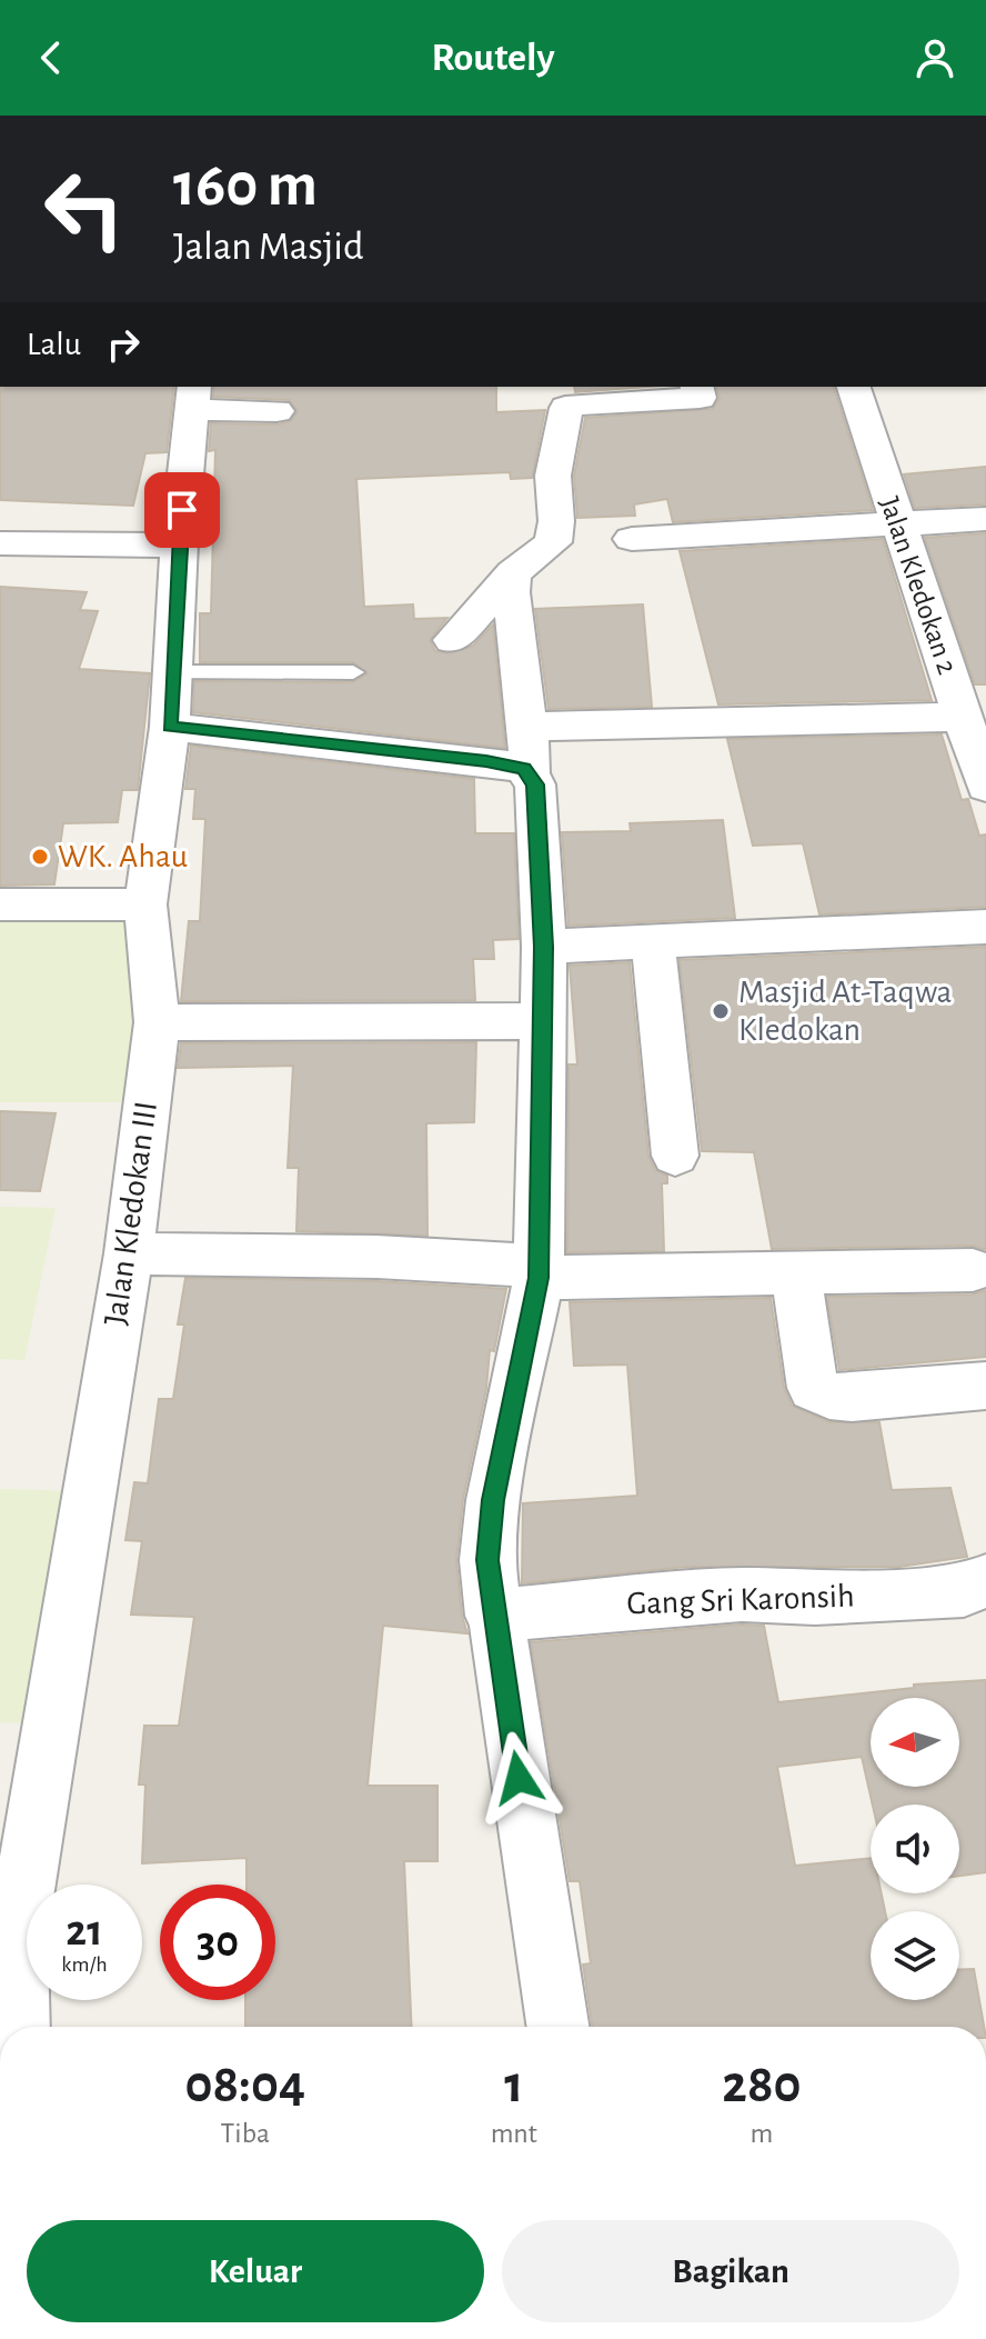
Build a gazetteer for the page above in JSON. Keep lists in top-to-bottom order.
{
  "streets": {
    "street": ["Jalan Kledokan 2", "Jalan Kledokan III", "Gang Sri Karonsih"]
  },
  "places": ["WK. Ahau", "Masjid At-Taqwa Kledokan"],
  "north": "left",
  "page": {
    "header": "Routely",
    "turn": ["160 m", "Jalan Masjid"],
    "then": "Lalu",
    "speed": "21 km/h",
    "limit": "30",
    "eta": [
      "08:04",
      "Tiba",
      "1",
      "mnt",
      "280",
      "m"
    ],
    "buttons": ["Keluar", "Bagikan"]
  }
}
